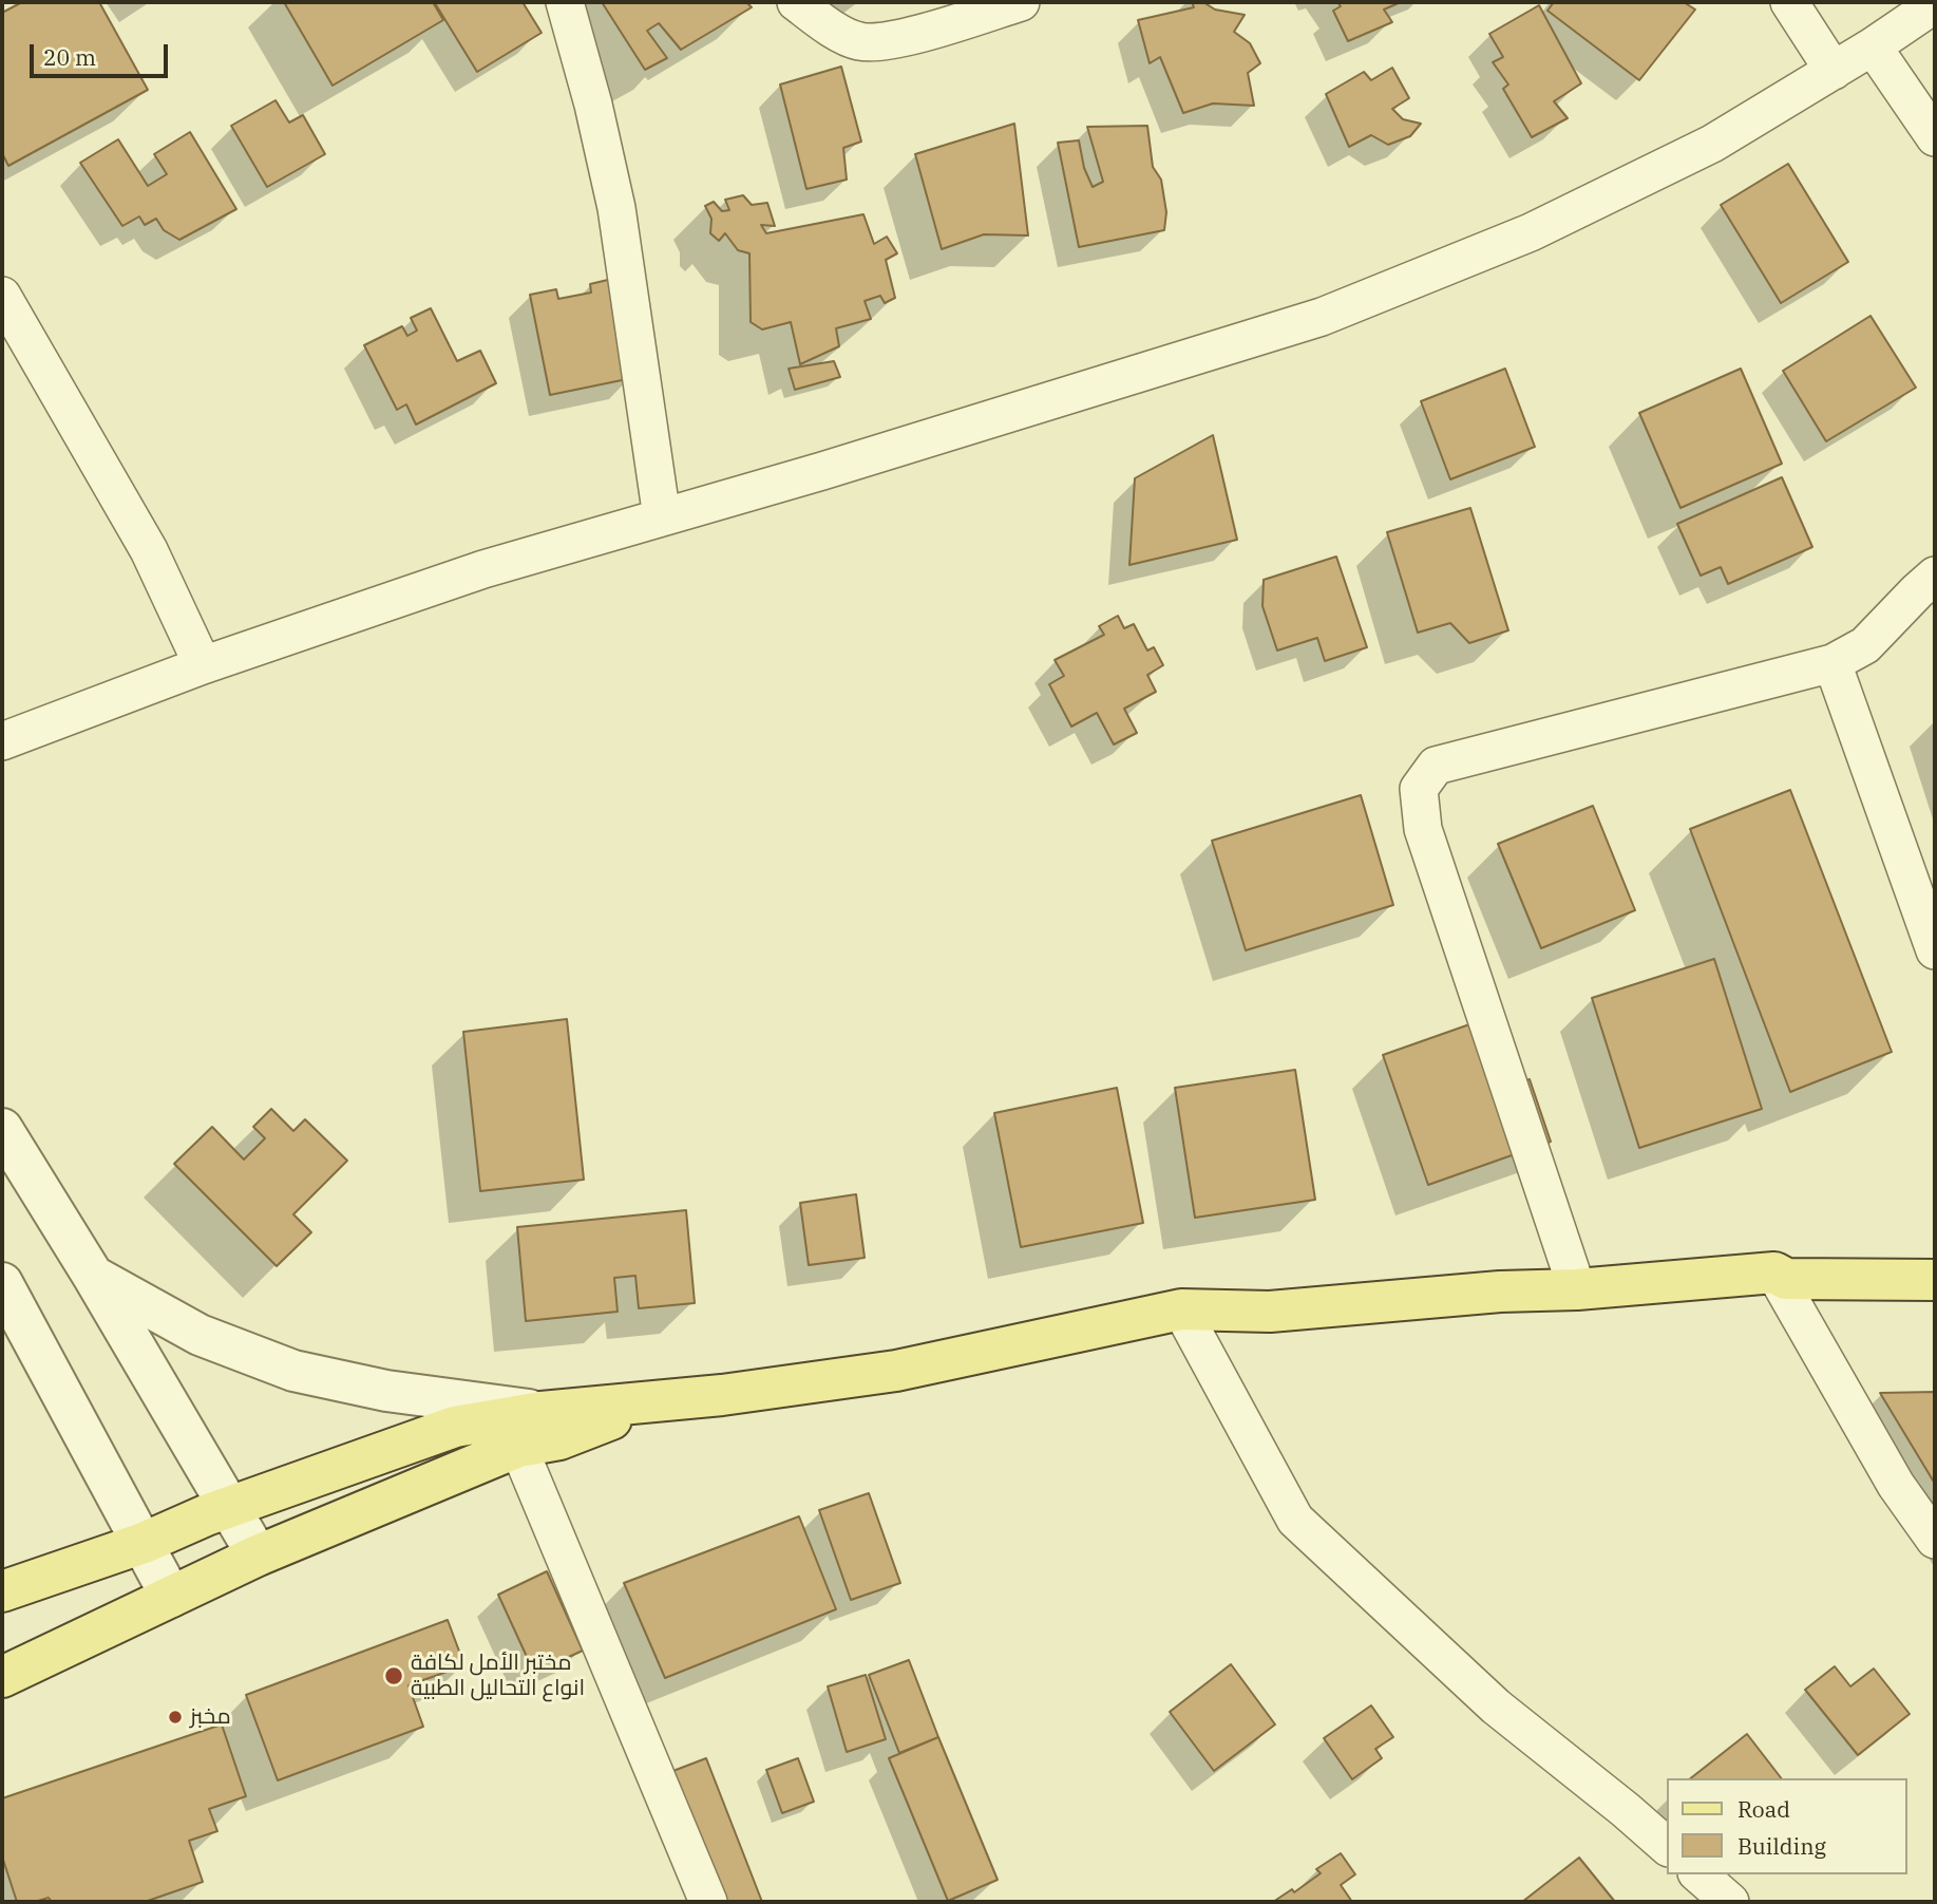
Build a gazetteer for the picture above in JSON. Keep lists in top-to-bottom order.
{
  "places": ["مختبر الأمل لكافة انواع التحاليل الطبية", "مخبز"],
  "legend": ["Road", "Building"],
  "scale_bar": "20 m"
}
